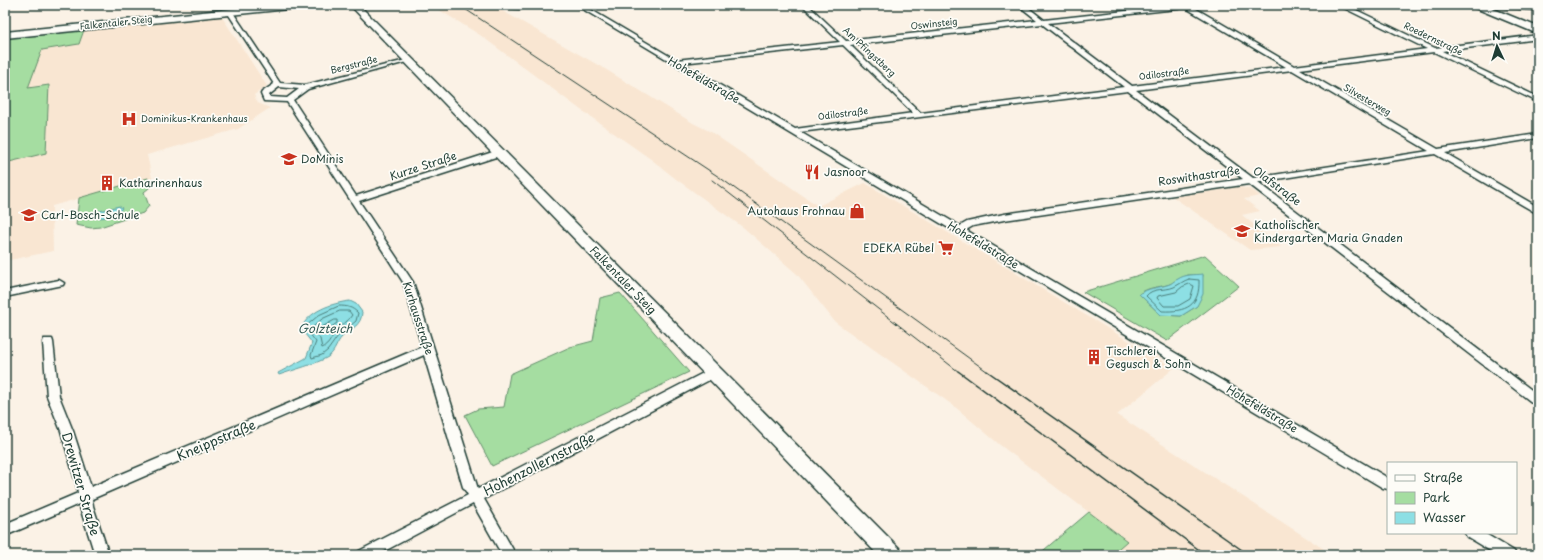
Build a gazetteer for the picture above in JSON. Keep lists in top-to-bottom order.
{
  "streets": {
    "street": [
      "Falkentaler Steig",
      "Oswinsteig",
      "Roedernstraße",
      "Am Pfingstberg",
      "Bergstraße",
      "Odilostraße",
      "Hohefeldstraße",
      "Silvesterweg",
      "Kurze Straße",
      "Roswithastraße",
      "Olafstraße",
      "Kurhausstraße",
      "Kneippstraße",
      "Hohenzollernstraße",
      "Drewitzer Straße"
    ]
  },
  "crossings": [
    ["Falkentaler Steig", "Bergstraße"],
    ["Falkentaler Steig", "Kurze Straße"],
    ["Falkentaler Steig", "Hohenzollernstraße"],
    ["Oswinsteig", "Am Pfingstberg"],
    ["Oswinsteig", "Hohefeldstraße"],
    ["Oswinsteig", "Silvesterweg"],
    ["Oswinsteig", "Olafstraße"],
    ["Roedernstraße", "Odilostraße"],
    ["Am Pfingstberg", "Odilostraße"],
    ["Odilostraße", "Hohefeldstraße"],
    ["Odilostraße", "Silvesterweg"],
    ["Odilostraße", "Olafstraße"],
    ["Hohefeldstraße", "Roswithastraße"],
    ["Silvesterweg", "Roswithastraße"],
    ["Kurze Straße", "Kurhausstraße"],
    ["Roswithastraße", "Olafstraße"],
    ["Kurhausstraße", "Kneippstraße"],
    ["Kurhausstraße", "Hohenzollernstraße"],
    ["Kneippstraße", "Drewitzer Straße"]
  ],
  "water": ["Golzteich"],
  "places": {
    "hospital": ["Dominikus-Krankenhaus"],
    "school or university": ["DoMinis", "Carl-Bosch-Schule", "Katholischer Kindergarten Maria Gnaden"],
    "restaurant": ["Jasnoor"],
    "building": ["Katharinenhaus", "Tischlerei Gegusch & Sohn"],
    "shop": ["Autohaus Frohnau"],
    "supermarket": ["EDEKA Rübel"]
  },
  "legend": ["Straße", "Park", "Wasser"],
  "north": "top"
}
